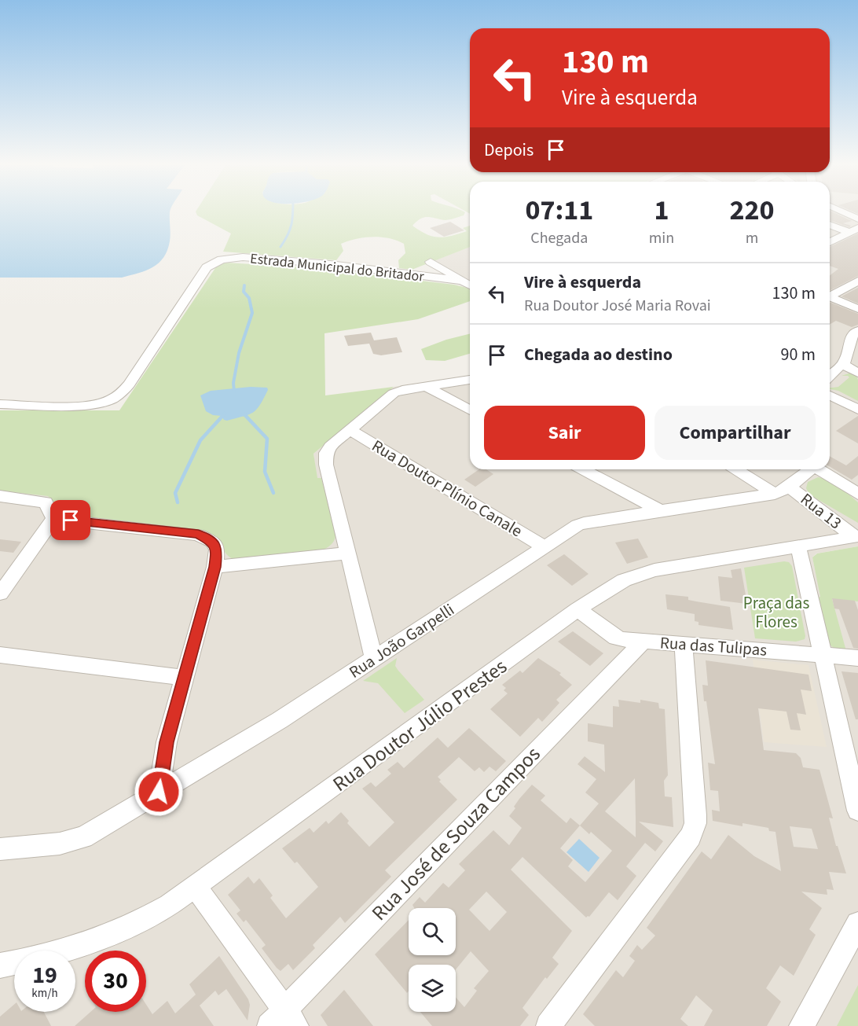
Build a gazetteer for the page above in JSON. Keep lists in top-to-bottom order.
{
  "streets": {
    "street": [
      "Estrada Municipal do Britador",
      "Rua Doutor Plínio Canale",
      "Rua 13",
      "Rua João Garpelli",
      "Rua das Tulipas",
      "Rua Doutor Júlio Prestes",
      "Rua José de Souza Campos"
    ]
  },
  "crossings": [
    ["Rua Doutor Plínio Canale", "Rua João Garpelli"],
    ["Rua 13", "Rua João Garpelli"],
    ["Rua 13", "Rua Doutor Júlio Prestes"],
    ["Rua das Tulipas", "Rua Doutor Júlio Prestes"],
    ["Rua das Tulipas", "Rua José de Souza Campos"]
  ],
  "parks": ["Praça das Flores"],
  "page": {
    "turn": ["130 m", "Vire à esquerda"],
    "then": "Depois",
    "eta": [
      "07:11",
      "Chegada",
      "1",
      "min",
      "220",
      "m"
    ],
    "list": [
      {
        "name": "Vire à esquerda",
        "note": "Rua Doutor José Maria Rovai",
        "value": "130 m"
      },
      {
        "name": "Chegada ao destino",
        "value": "90 m"
      }
    ],
    "buttons": ["Sair", "Compartilhar"],
    "speed": "19 km/h",
    "limit": "30"
  }
}
